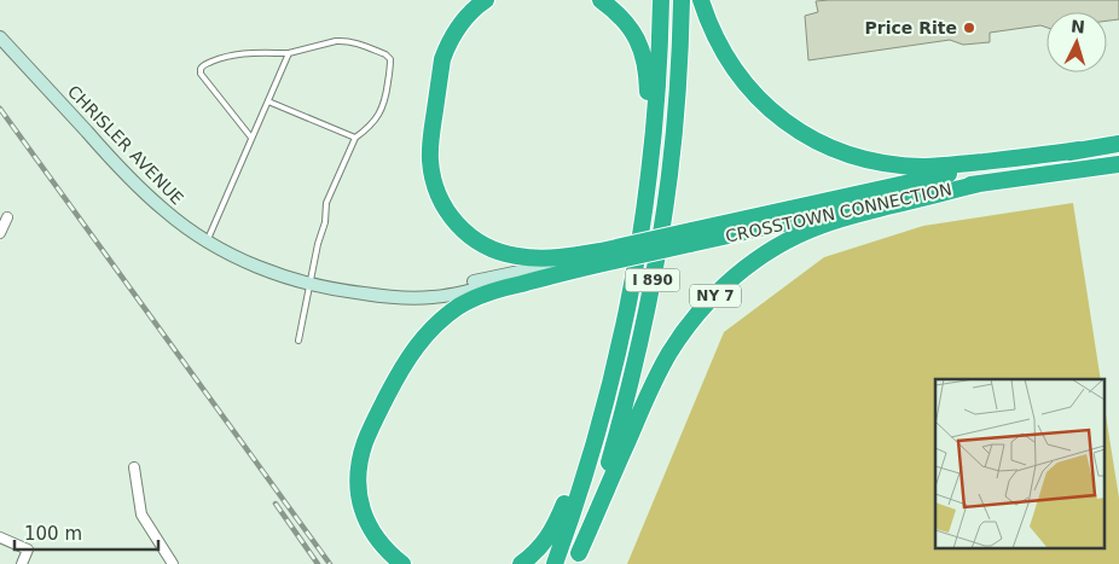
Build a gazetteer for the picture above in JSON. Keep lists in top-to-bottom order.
{
  "streets": {
    "highway": ["CROSSTOWN CONNECTION", "I 890", "NY 7"],
    "street": ["CHRISLER AVENUE"]
  },
  "crossings": [
    ["CHRISLER AVENUE", "CROSSTOWN CONNECTION"],
    ["CROSSTOWN CONNECTION", "NY 7"],
    ["I 890", "NY 7"]
  ],
  "places": ["Price Rite"],
  "scale_bar": "100 m",
  "north": "top"
}
